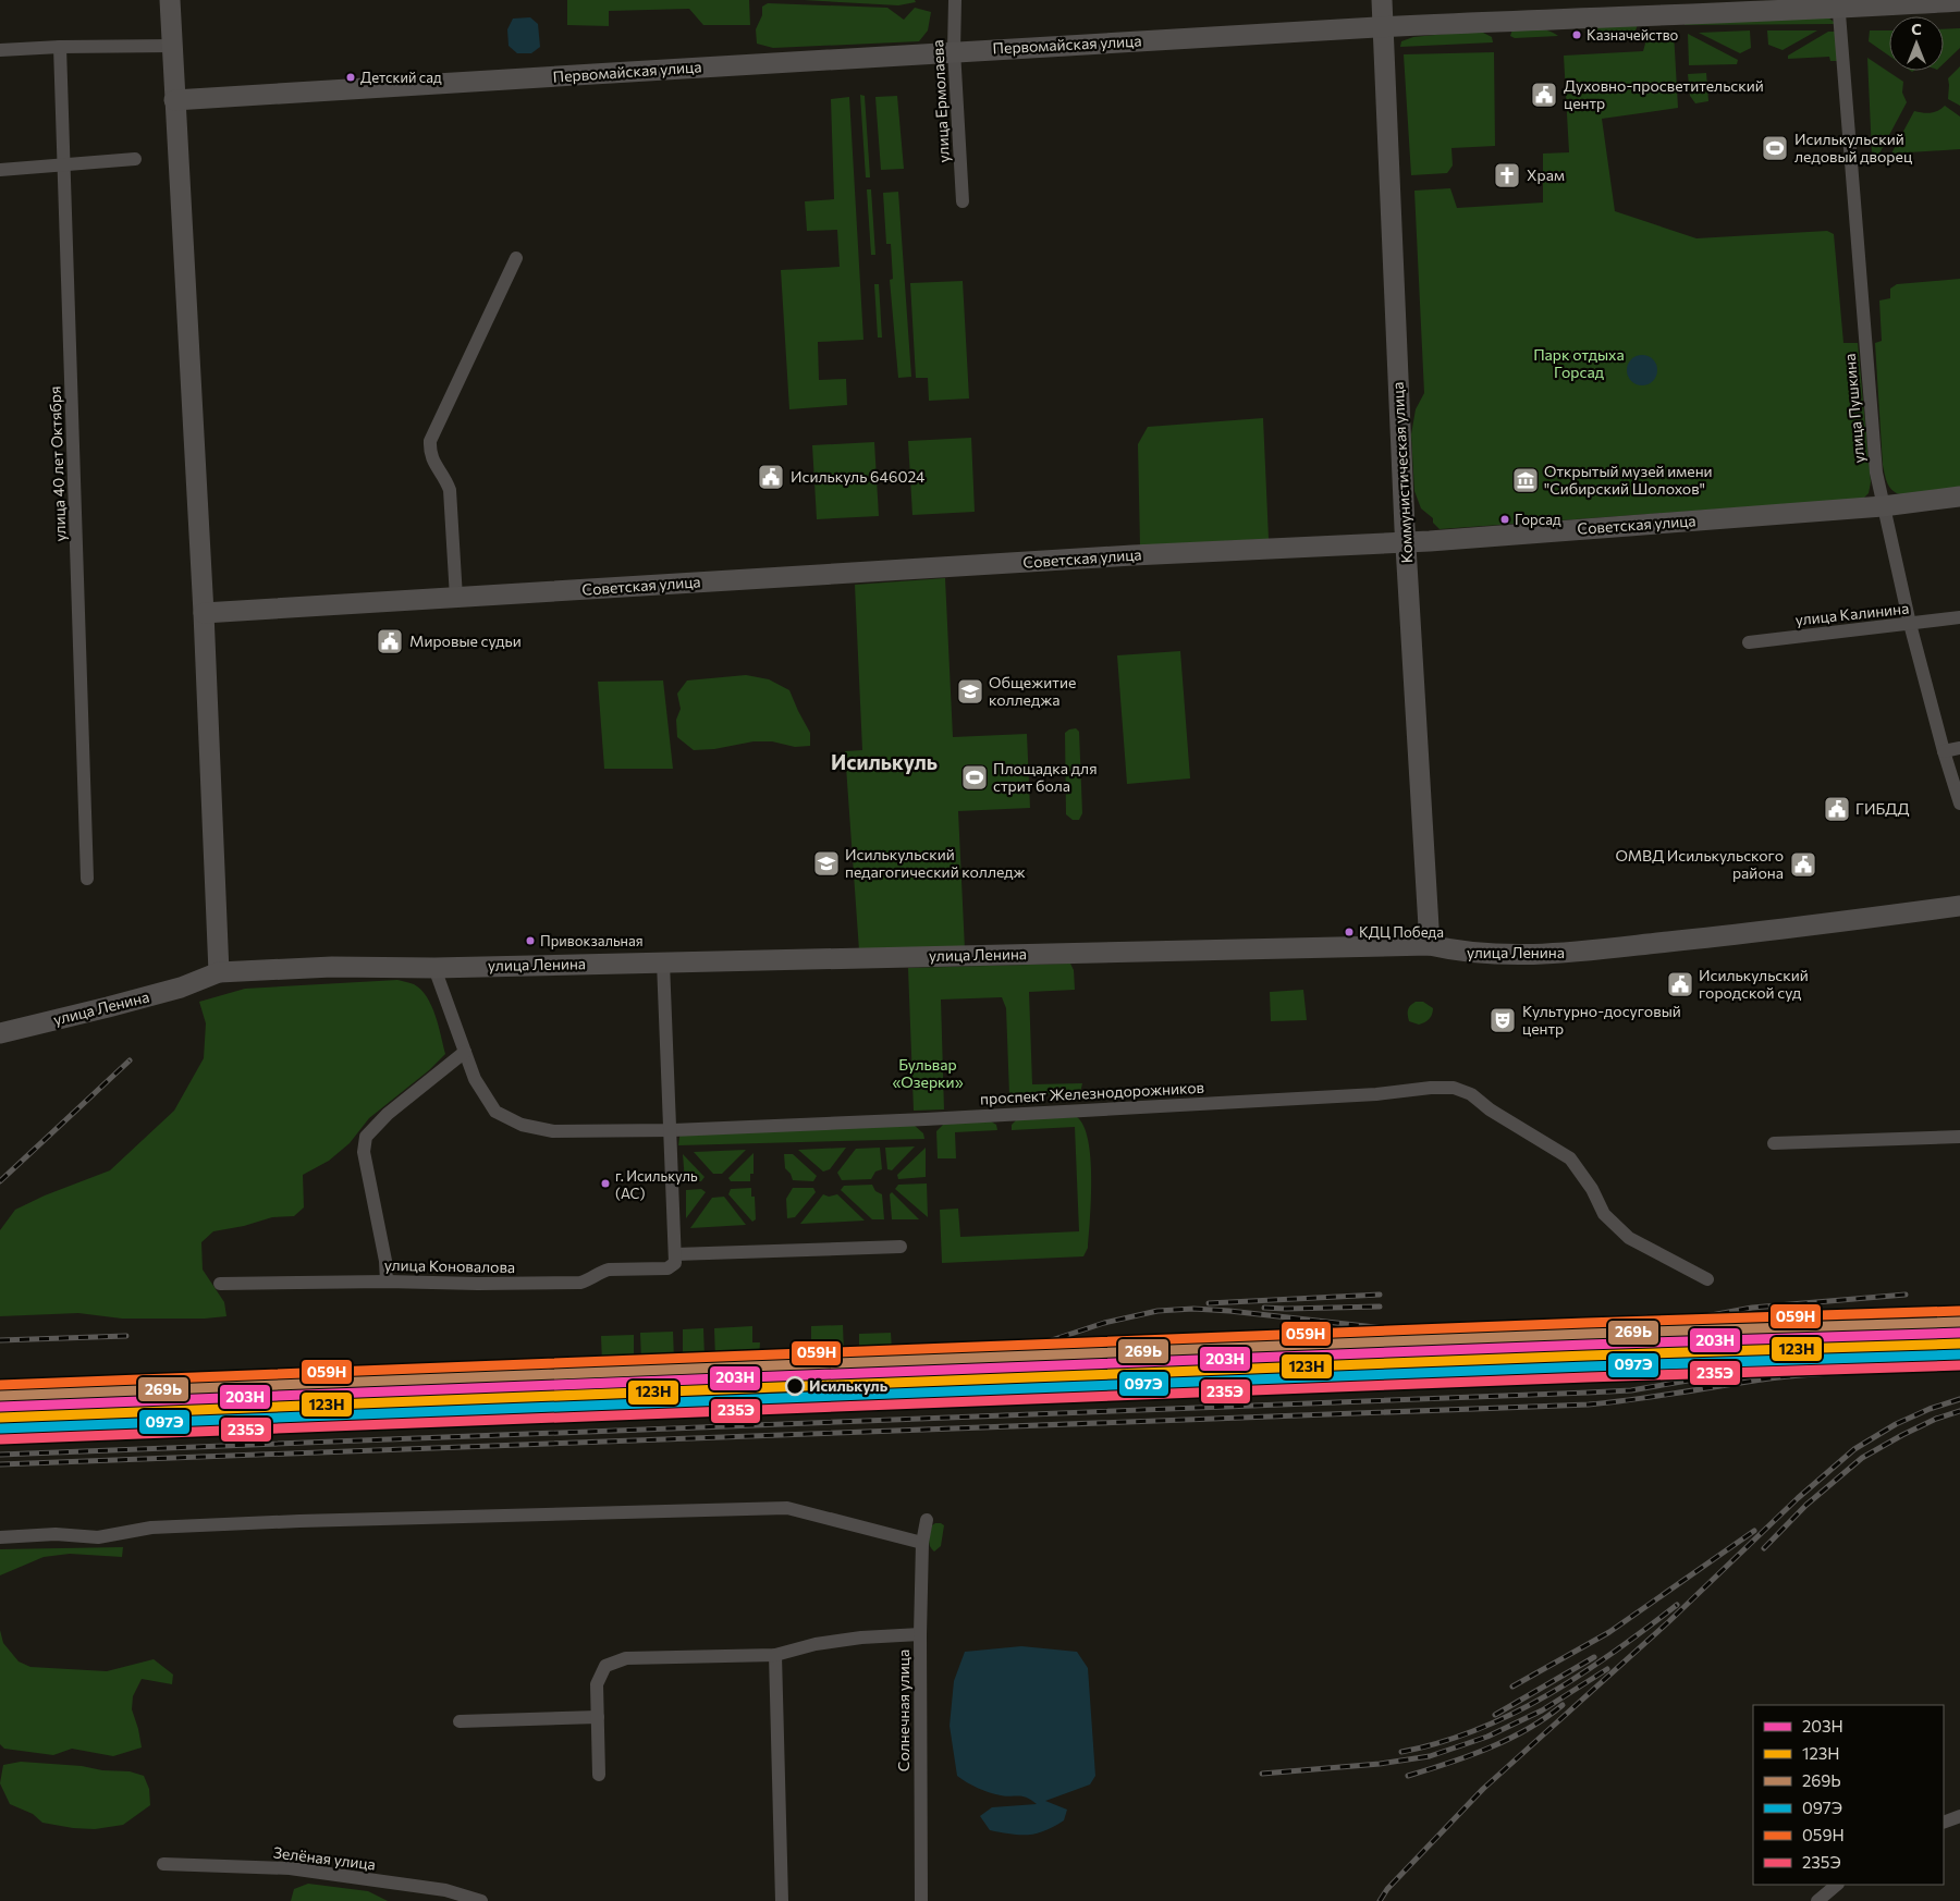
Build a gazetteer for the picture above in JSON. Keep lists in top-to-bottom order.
{
  "streets": {
    "street": [
      "Первомайская улица",
      "улица Ермолаева",
      "улица Пушкина",
      "улица 40 лет Октября",
      "Коммунистическая улица",
      "Советская улица",
      "улица Калинина",
      "улица Ленина",
      "проспект Железнодорожников",
      "улица Коновалова",
      "Солнечная улица",
      "Зелёная улица"
    ]
  },
  "crossings": [
    ["Первомайская улица", "улица Ермолаева"],
    ["Первомайская улица", "улица Пушкина"],
    ["Первомайская улица", "Коммунистическая улица"],
    ["улица Пушкина", "Советская улица"],
    ["улица Пушкина", "улица Калинина"],
    ["Коммунистическая улица", "Советская улица"],
    ["Коммунистическая улица", "улица Ленина"],
    ["улица Ленина", "проспект Железнодорожников"]
  ],
  "districts": ["Исилькуль"],
  "parks": ["Парк отдыха Горсад", "Бульвар «Озерки»"],
  "places": {
    "other": [
      "Казначейство",
      "Детский сад",
      "Горсад",
      "КДЦ Победа",
      "Привокзальная",
      "г. Исилькуль (АС)",
      "Исилькуль"
    ],
    "public building": [
      "Духовно-просветительский центр",
      "Исилькуль 646024",
      "Мировые судьи",
      "ГИБДД",
      "ОМВД Исилькульского района",
      "Исилькульский городской суд"
    ],
    "sports": ["Исилькульский ледовый дворец", "Площадка для стрит бола"],
    "church": ["Храм"],
    "museum": ["Открытый музей имени \"Сибирский Шолохов\""],
    "school or university": ["Общежитие колледжа", "Исилькульский педагогический колледж"],
    "theatre": ["Культурно-досуговый центр"]
  },
  "lines": [
    "transit line 059Н",
    "transit line 269Ь",
    "transit line 203Н",
    "transit line 123Н",
    "transit line 097Э",
    "transit line 235Э"
  ],
  "legend": [
    "203Н",
    "123Н",
    "269Ь",
    "097Э",
    "059Н",
    "235Э"
  ],
  "north": "top"
}
